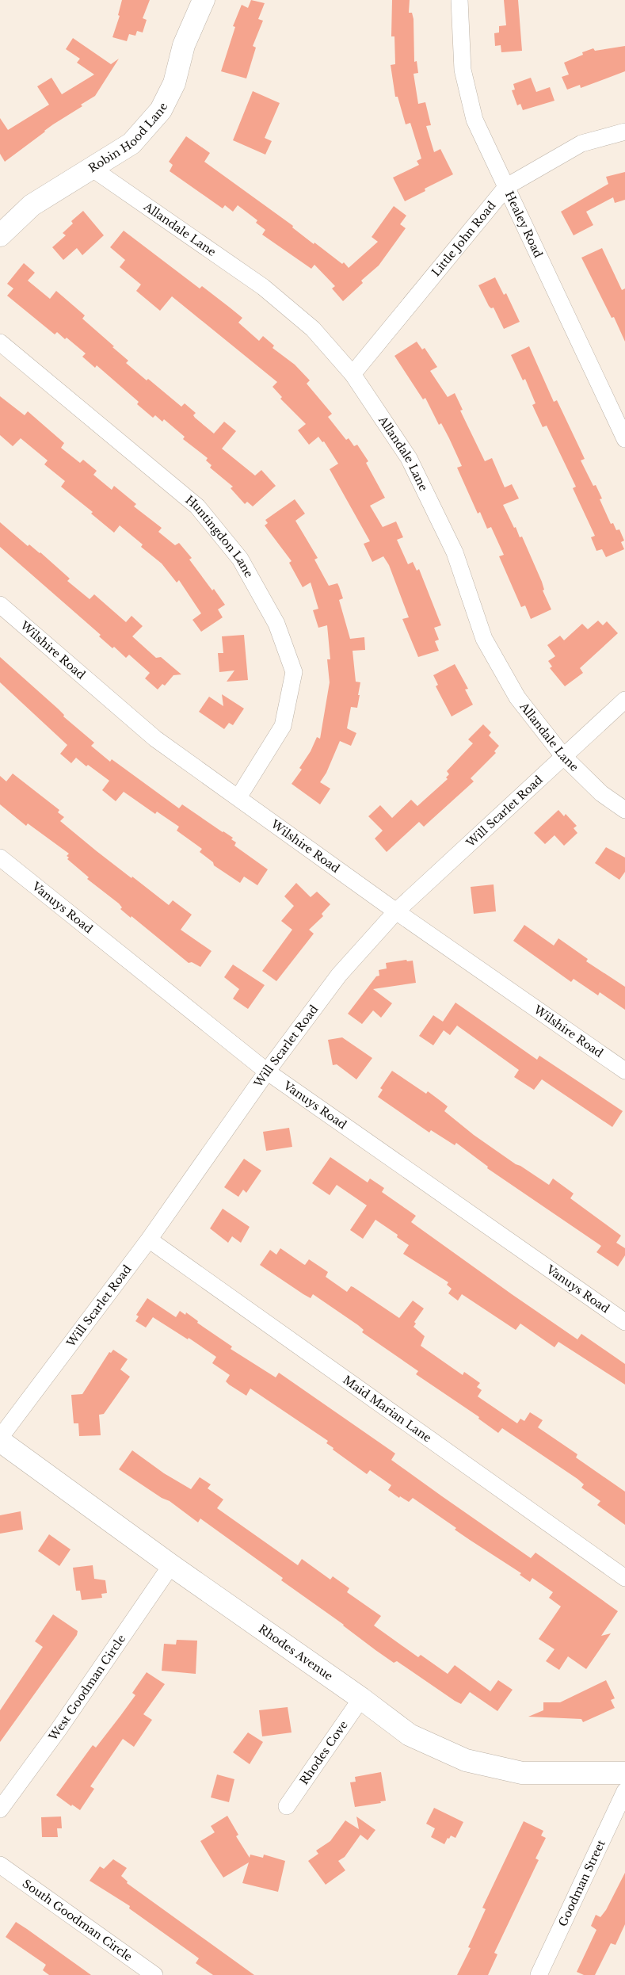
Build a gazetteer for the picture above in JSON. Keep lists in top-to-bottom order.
{
  "streets": {
    "main road": ["Robin Hood Lane", "Rhodes Avenue"],
    "street": [
      "Healey Road",
      "Allandale Lane",
      "Little John Road",
      "Huntingdon Lane",
      "Wilshire Road",
      "Will Scarlet Road",
      "Vanuys Road",
      "Maid Marian Lane",
      "West Goodman Circle",
      "Rhodes Cove",
      "Goodman Street",
      "South Goodman Circle"
    ]
  },
  "crossings": [
    ["Robin Hood Lane", "Allandale Lane"],
    ["Healey Road", "Little John Road"],
    ["Allandale Lane", "Little John Road"],
    ["Allandale Lane", "Will Scarlet Road"],
    ["Huntingdon Lane", "Wilshire Road"],
    ["Wilshire Road", "Will Scarlet Road"],
    ["Will Scarlet Road", "Vanuys Road"],
    ["Will Scarlet Road", "Maid Marian Lane"],
    ["Rhodes Avenue", "West Goodman Circle"],
    ["Rhodes Avenue", "Rhodes Cove"]
  ]
}
